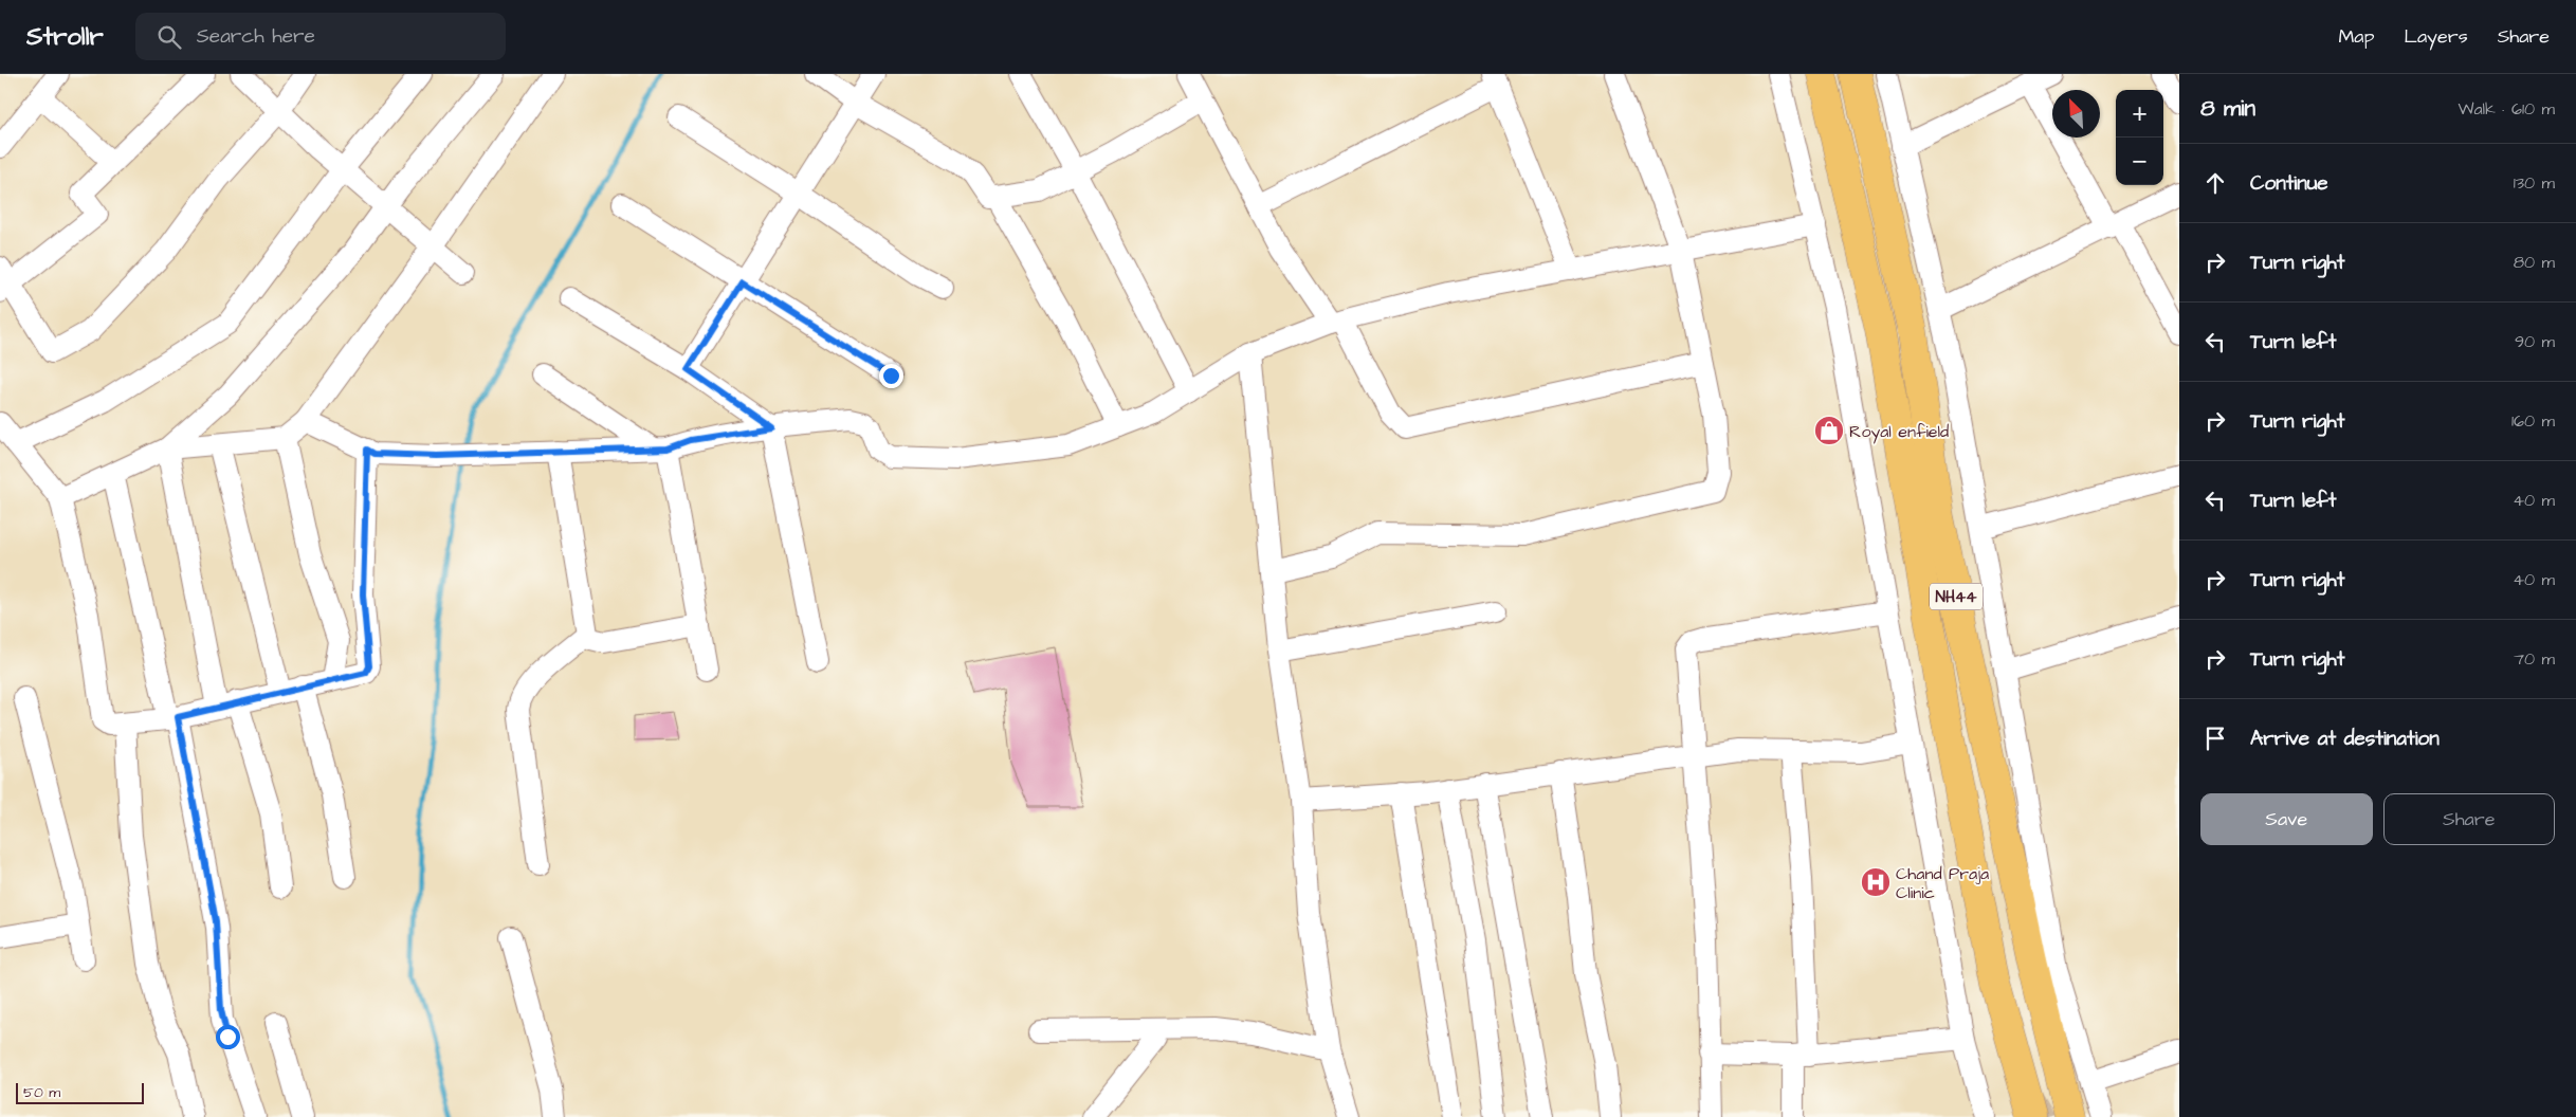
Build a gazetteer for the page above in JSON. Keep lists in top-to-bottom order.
{
  "streets": {
    "highway": ["NH44"]
  },
  "places": {
    "shop": ["Royal enfield"],
    "hospital": ["Chand Praja Clinic"]
  },
  "scale_bar": "50 m",
  "north": "top left",
  "page": {
    "header": "Strollr",
    "search": "Search here",
    "nav": ["Map", "Layers", "Share"],
    "heading": ["8 min", "Walk · 610 m"],
    "map_buttons": ["+", "−"],
    "list": [
      ["Continue", "130 m"],
      ["Turn right", "80 m"],
      ["Turn left", "90 m"],
      ["Turn right", "160 m"],
      ["Turn left", "40 m"],
      ["Turn right", "40 m"],
      ["Turn right", "70 m"],
      "Arrive at destination"
    ],
    "buttons": ["Save", "Share"],
    "scale": "50 m"
  }
}
